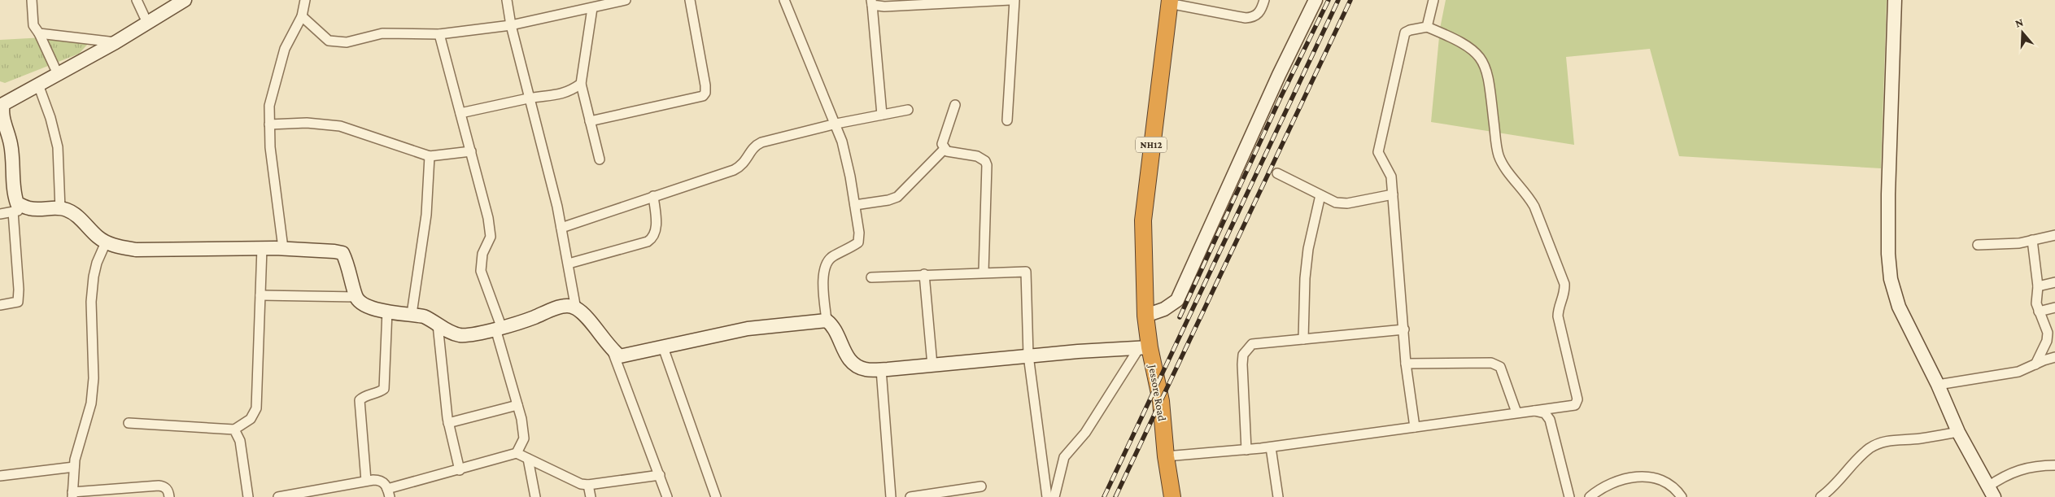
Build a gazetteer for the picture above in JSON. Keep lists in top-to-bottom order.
{
  "streets": {
    "highway": ["NH12", "Jessore Road"]
  },
  "north": "top"
}
